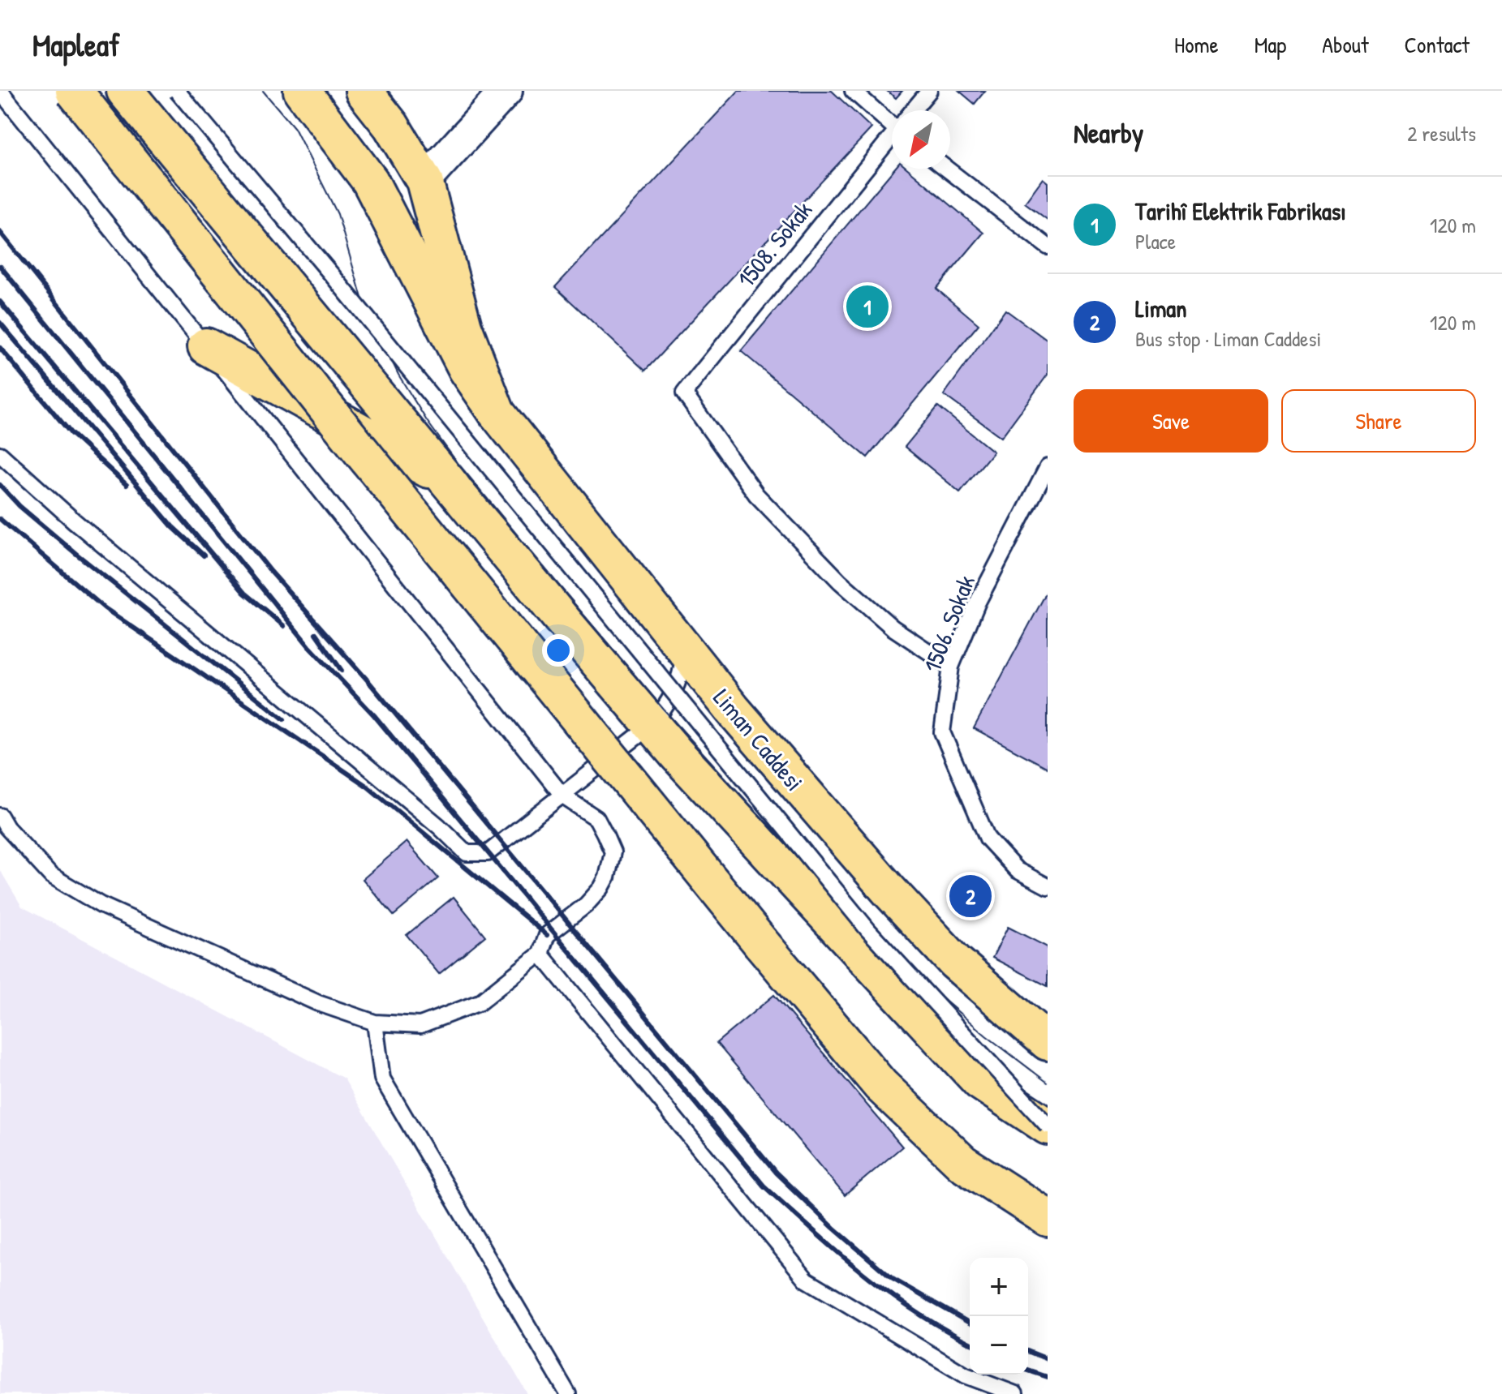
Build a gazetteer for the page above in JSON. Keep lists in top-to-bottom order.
{
  "streets": {
    "main road": ["Liman Caddesi"],
    "lane": ["1508. Sokak", "1506. Sokak"]
  },
  "crossings": [
    ["1508. Sokak", "1506. Sokak"]
  ],
  "north": "bottom left",
  "page": {
    "header": "Mapleaf",
    "nav": [
      "Home",
      "Map",
      "About",
      "Contact"
    ],
    "heading": ["Nearby", "2 results"],
    "list": [
      {
        "mark": "1",
        "name": "Tarihî Elektrik Fabrikası",
        "note": "Place",
        "value": "120 m"
      },
      {
        "mark": "2",
        "name": "Liman",
        "note": "Bus stop · Liman Caddesi",
        "value": "120 m"
      }
    ],
    "pins": ["1", "2"],
    "buttons": ["Save", "Share"],
    "map_buttons": ["+", "−"]
  }
}
